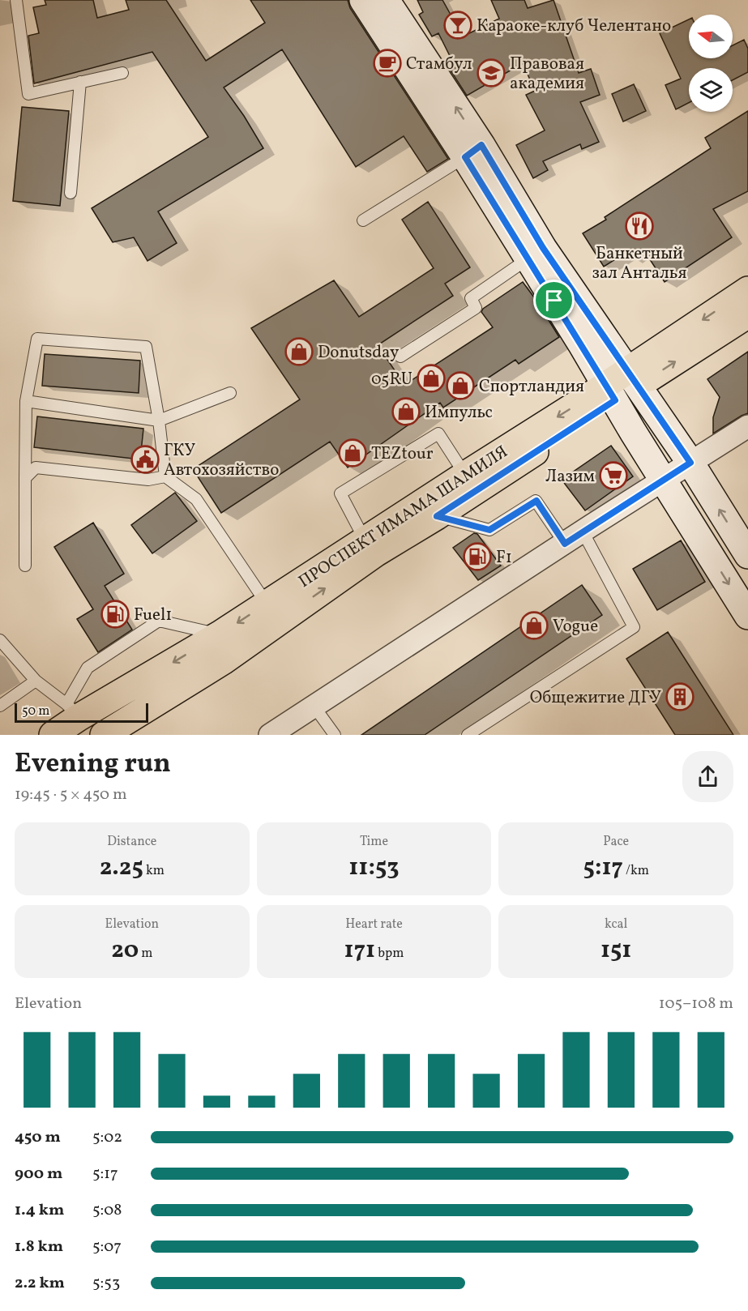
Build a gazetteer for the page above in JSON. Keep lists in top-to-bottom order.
{
  "streets": {
    "main road": ["ПРОСПЕКТ ИМАМА ШАМИЛЯ"]
  },
  "places": {
    "bar": ["Караоке-клуб Челентано"],
    "cafe": ["Стамбул"],
    "school or university": ["Правовая академия"],
    "restaurant": ["Банкетный зал Анталья"],
    "shop": [
      "Donutsday",
      "05RU",
      "Спортландия",
      "Импульс",
      "TEZtour",
      "Vogue"
    ],
    "public building": ["ГКУ Автохозяйство"],
    "supermarket": ["Лазим"],
    "fuel station": ["F1", "Fuel1"],
    "building": ["Общежитие ДГУ"]
  },
  "scale_bar": "50 m",
  "north": "left",
  "page": {
    "scale": "50 m",
    "heading": ["Evening run", "19:45 · 5 × 450 m"],
    "stats": [
      ["Distance", "2.25 km"],
      ["Time", "11:53"],
      ["Pace", "5:17 /km"],
      ["Elevation", "20 m"],
      ["Heart rate", "171 bpm"],
      ["kcal", "151"]
    ],
    "chart": ["Elevation", "105–108 m"],
    "list": [
      {
        "name": "450 m",
        "note": "5:02"
      },
      {
        "name": "900 m",
        "note": "5:17"
      },
      {
        "name": "1.4 km",
        "note": "5:08"
      },
      {
        "name": "1.8 km",
        "note": "5:07"
      },
      {
        "name": "2.2 km",
        "note": "5:53"
      }
    ]
  }
}
